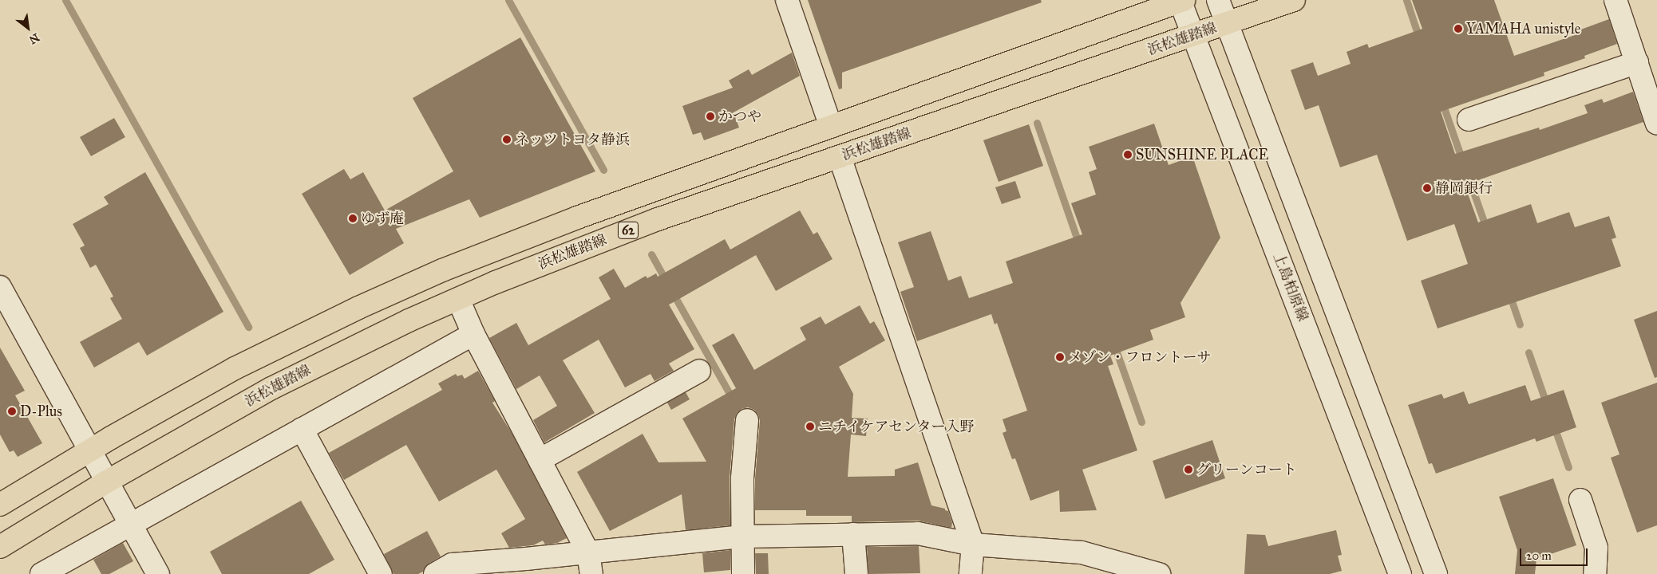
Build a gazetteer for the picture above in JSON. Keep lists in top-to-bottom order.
{
  "streets": {
    "main road": ["浜松雄踏線", "62"],
    "street": ["上島柏原線"]
  },
  "crossings": [
    ["浜松雄踏線", "上島柏原線"],
    ["62", "上島柏原線"]
  ],
  "places": [
    "YAMAHA unistyle",
    "かつや",
    "ネッツトヨタ静浜",
    "SUNSHINE PLACE",
    "静岡銀行",
    "ゆず庵",
    "メゾン・フロントーサ",
    "D-Plus",
    "ニチイケアセンター入野",
    "グリーンコート"
  ],
  "scale_bar": "20 m",
  "north": "bottom right"
}
